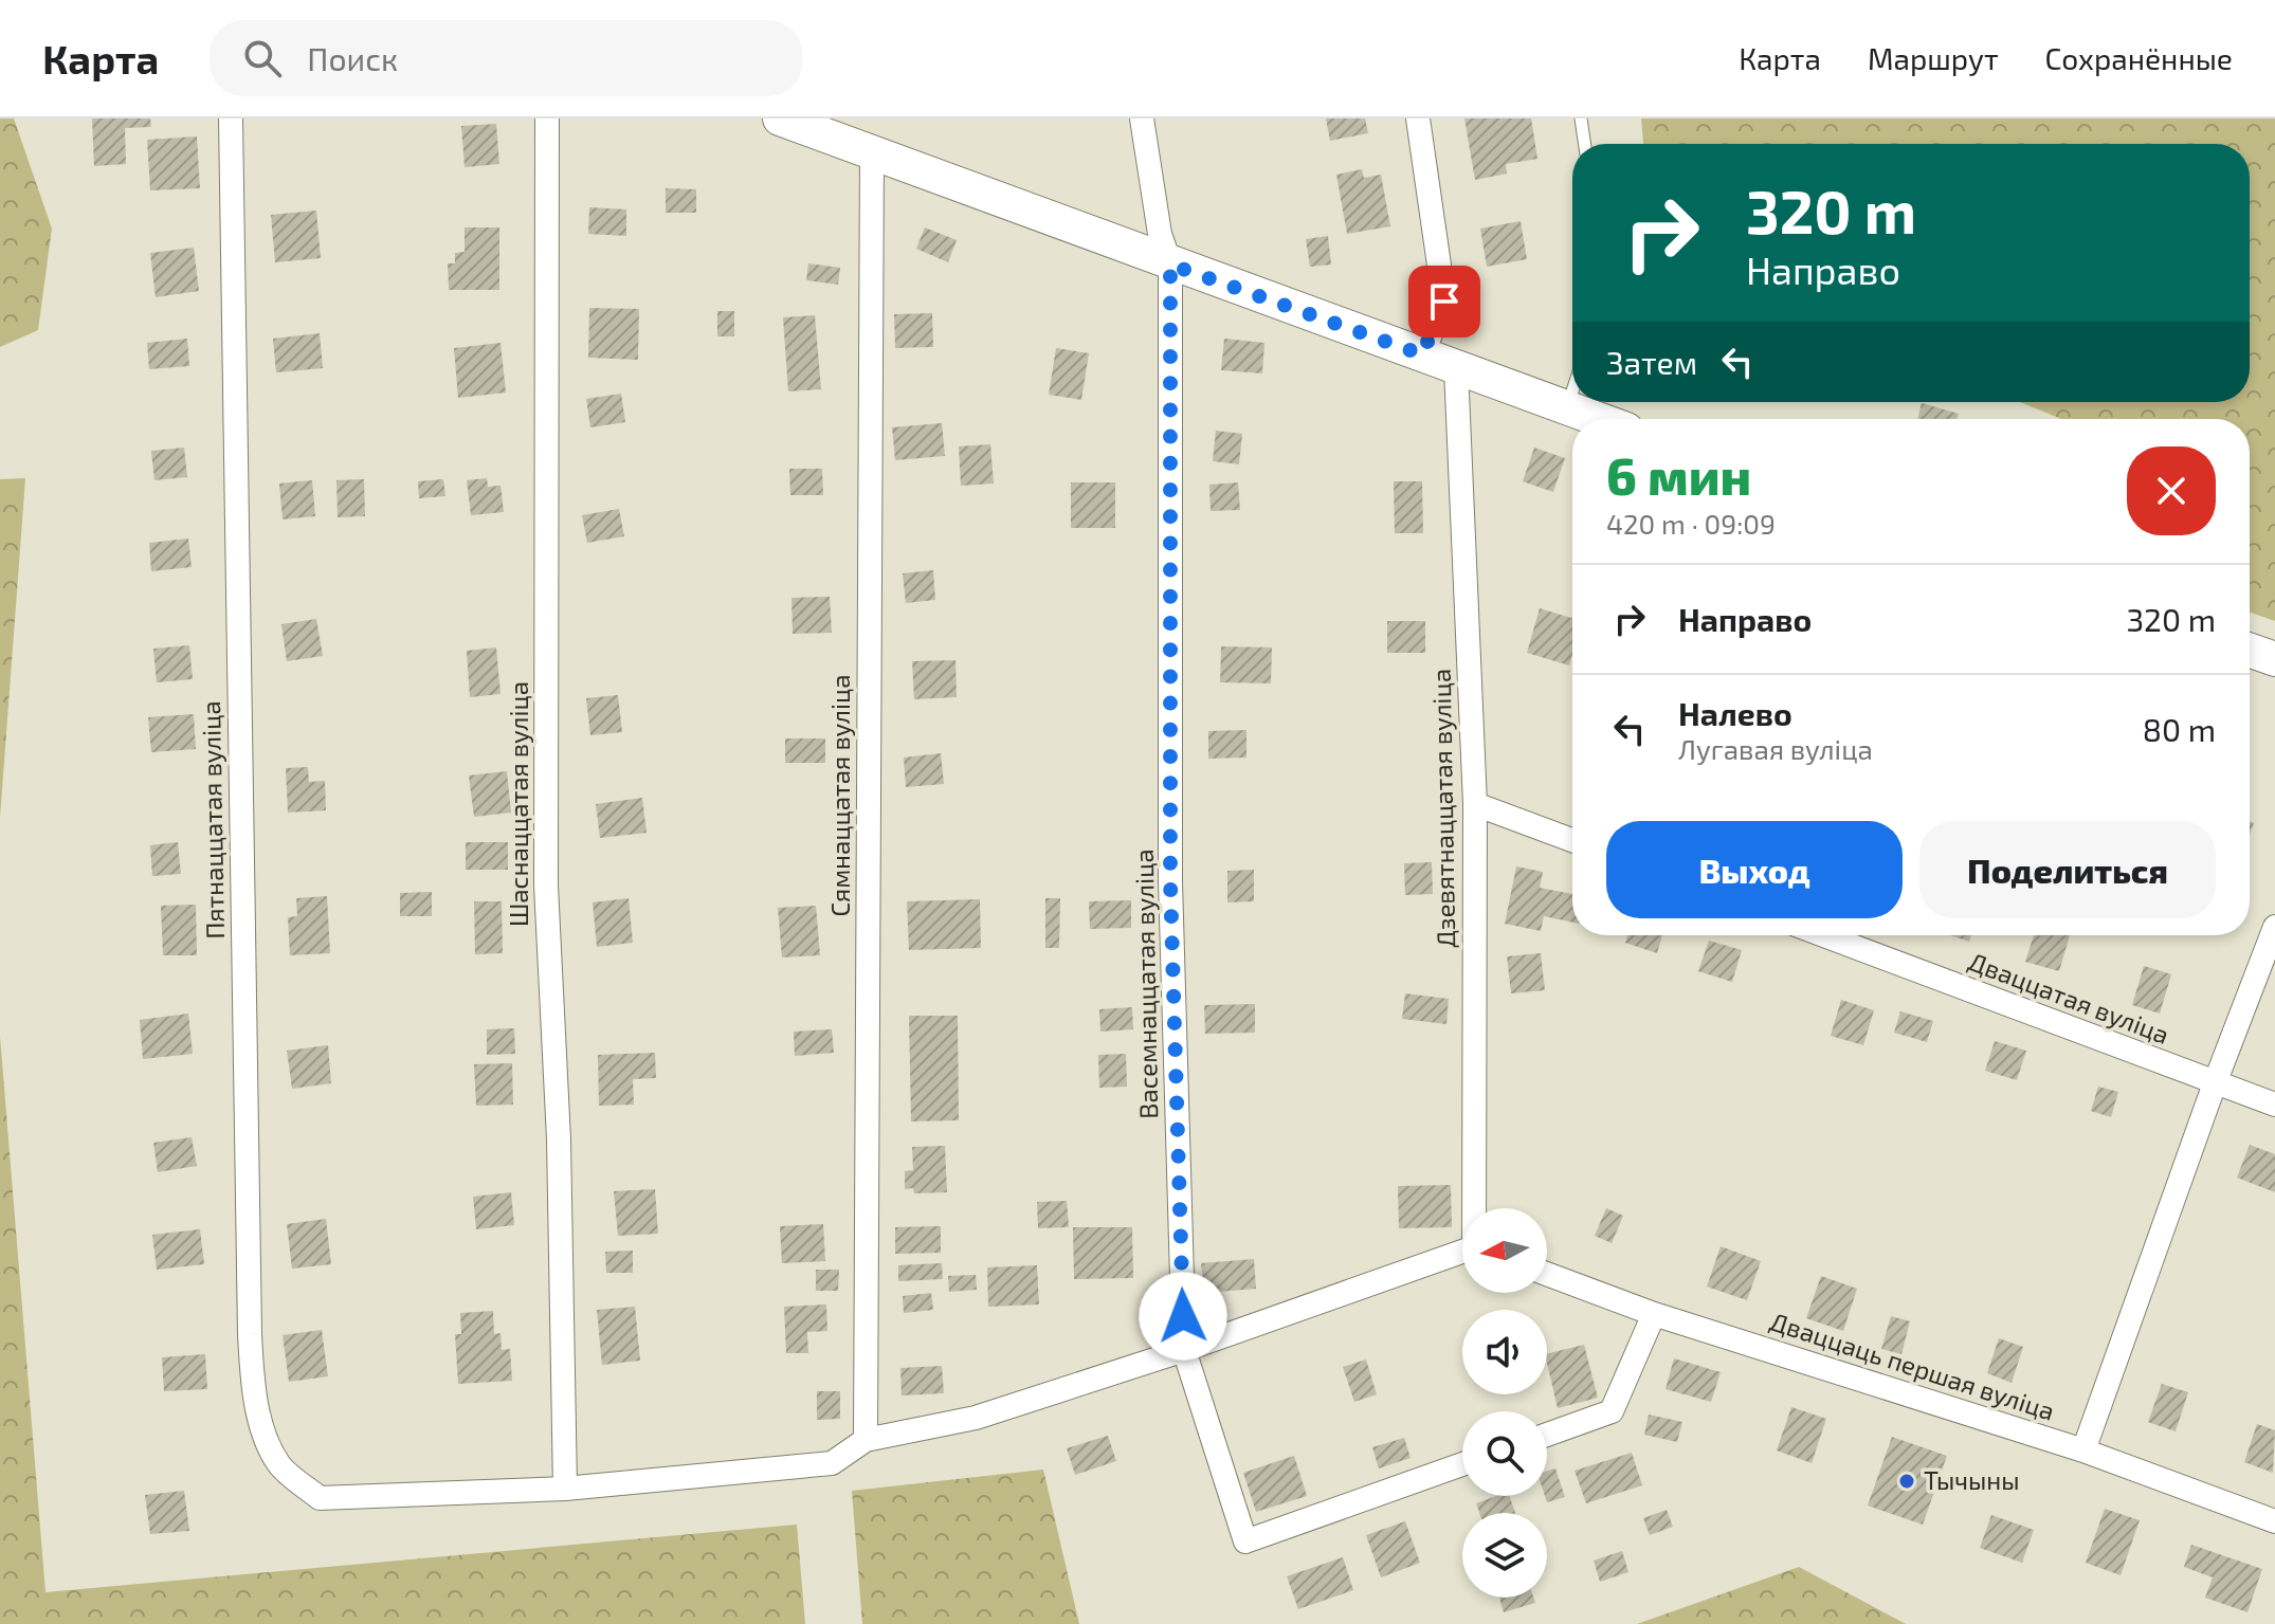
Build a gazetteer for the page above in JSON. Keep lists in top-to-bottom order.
{
  "streets": {
    "street": [
      "Сямнаццатая вуліца",
      "Шаснаццатая вуліца",
      "Дзевятнаццатая вуліца",
      "Пятнаццатая вуліца",
      "Васемнаццатая вуліца",
      "Дваццатая вуліца",
      "Дваццаць першая вуліца"
    ]
  },
  "crossings": [
    ["Шаснаццатая вуліца", "Пятнаццатая вуліца"]
  ],
  "places": ["Тычыны"],
  "north": "left",
  "page": {
    "header": "Карта",
    "search": "Поиск",
    "nav": ["Карта", "Маршрут", "Сохранённые"],
    "turn": ["320 m", "Направо"],
    "then": "Затем",
    "heading": ["6 мин", "420 m · 09:09"],
    "list": [
      {
        "name": "Направо",
        "value": "320 m"
      },
      {
        "name": "Налево",
        "note": "Лугавая вуліца",
        "value": "80 m"
      }
    ],
    "buttons": ["Выход", "Поделиться"]
  }
}
